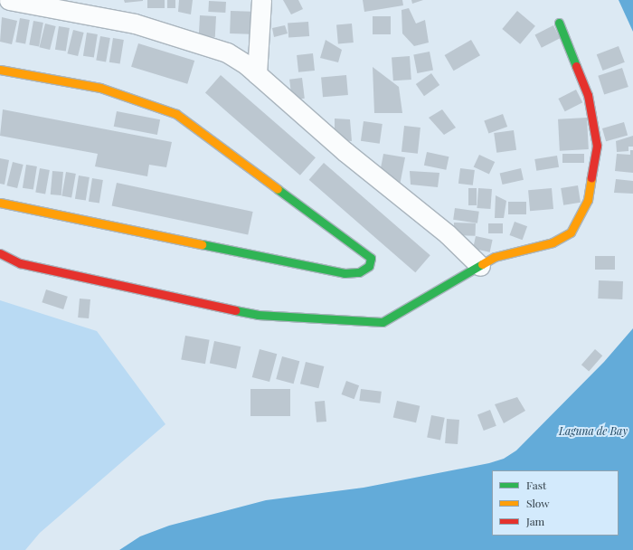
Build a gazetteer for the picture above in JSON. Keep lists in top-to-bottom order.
{
  "water": ["Laguna de Bay"],
  "legend": ["Fast", "Slow", "Jam"]
}
